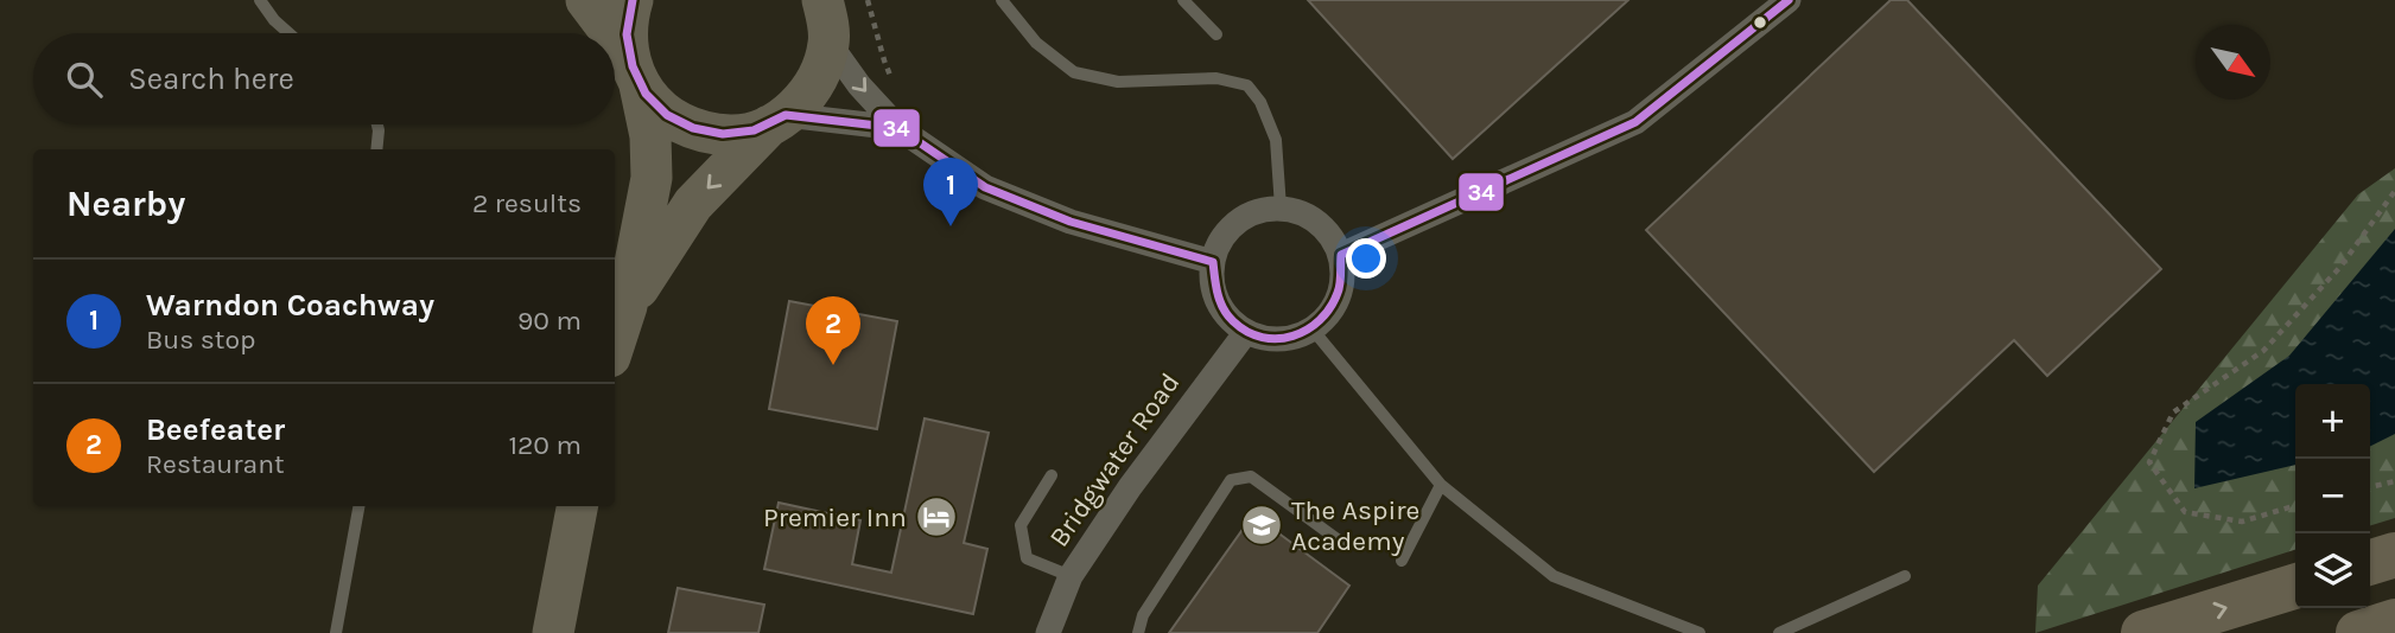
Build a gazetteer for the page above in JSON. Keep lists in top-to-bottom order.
{
  "streets": {
    "street": ["Bridgwater Road"]
  },
  "places": {
    "hotel": ["Premier Inn"],
    "school or university": ["The Aspire Academy"]
  },
  "lines": ["transit line 34"],
  "north": "bottom right",
  "page": {
    "search": "Search here",
    "heading": ["Nearby", "2 results"],
    "pins": ["1", "2"],
    "list": [
      {
        "mark": "1",
        "name": "Warndon Coachway",
        "note": "Bus stop",
        "value": "90 m"
      },
      {
        "mark": "2",
        "name": "Beefeater",
        "note": "Restaurant",
        "value": "120 m"
      }
    ],
    "map_buttons": ["+", "−"]
  }
}
